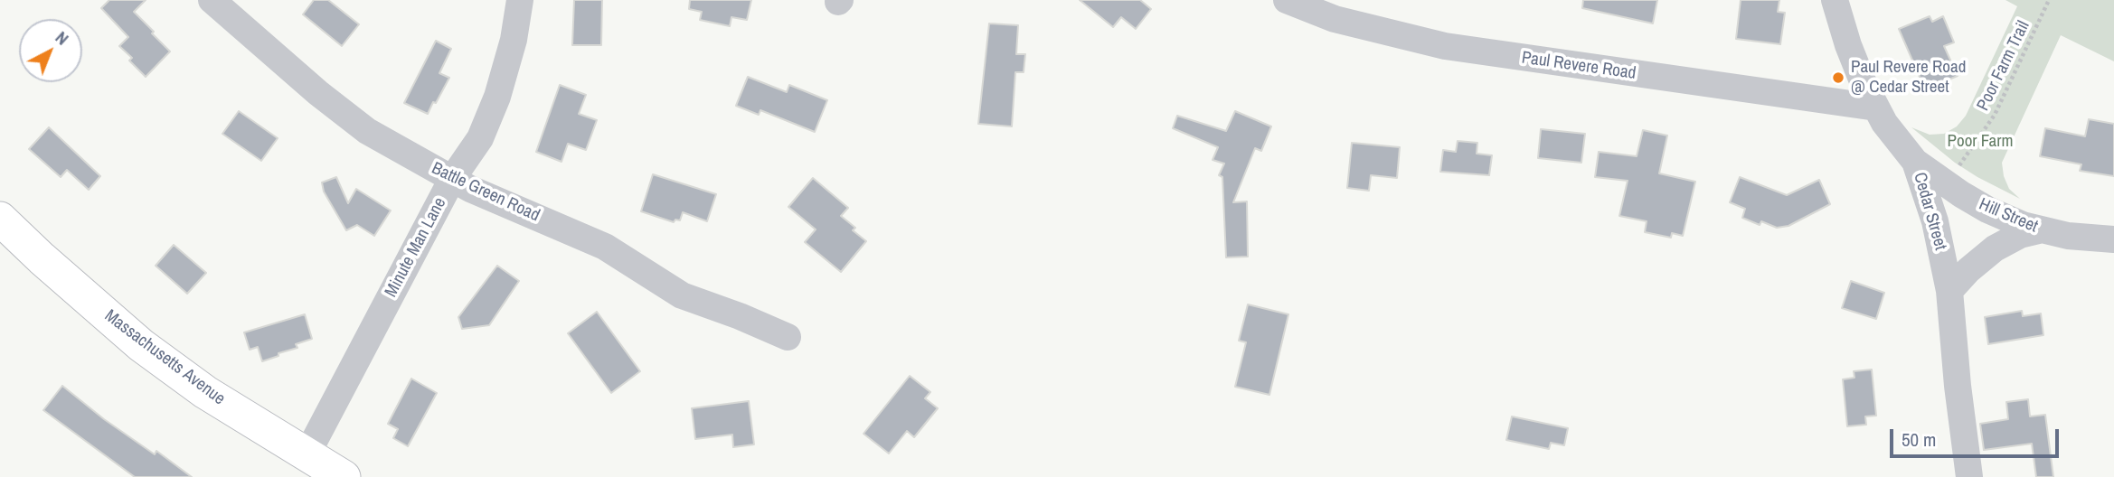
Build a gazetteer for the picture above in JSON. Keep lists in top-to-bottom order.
{
  "streets": {
    "main road": ["Massachusetts Avenue"],
    "street": [
      "Paul Revere Road",
      "Battle Green Road",
      "Cedar Street",
      "Hill Street",
      "Minute Man Lane"
    ],
    "path": ["Poor Farm Trail"]
  },
  "crossings": [
    ["Paul Revere Road", "Cedar Street"],
    ["Battle Green Road", "Minute Man Lane"],
    ["Cedar Street", "Hill Street"],
    ["Minute Man Lane", "Massachusetts Avenue"]
  ],
  "parks": ["Poor Farm"],
  "places": ["Paul Revere Road @ Cedar Street"],
  "scale_bar": "50 m",
  "north": "top right"
}
